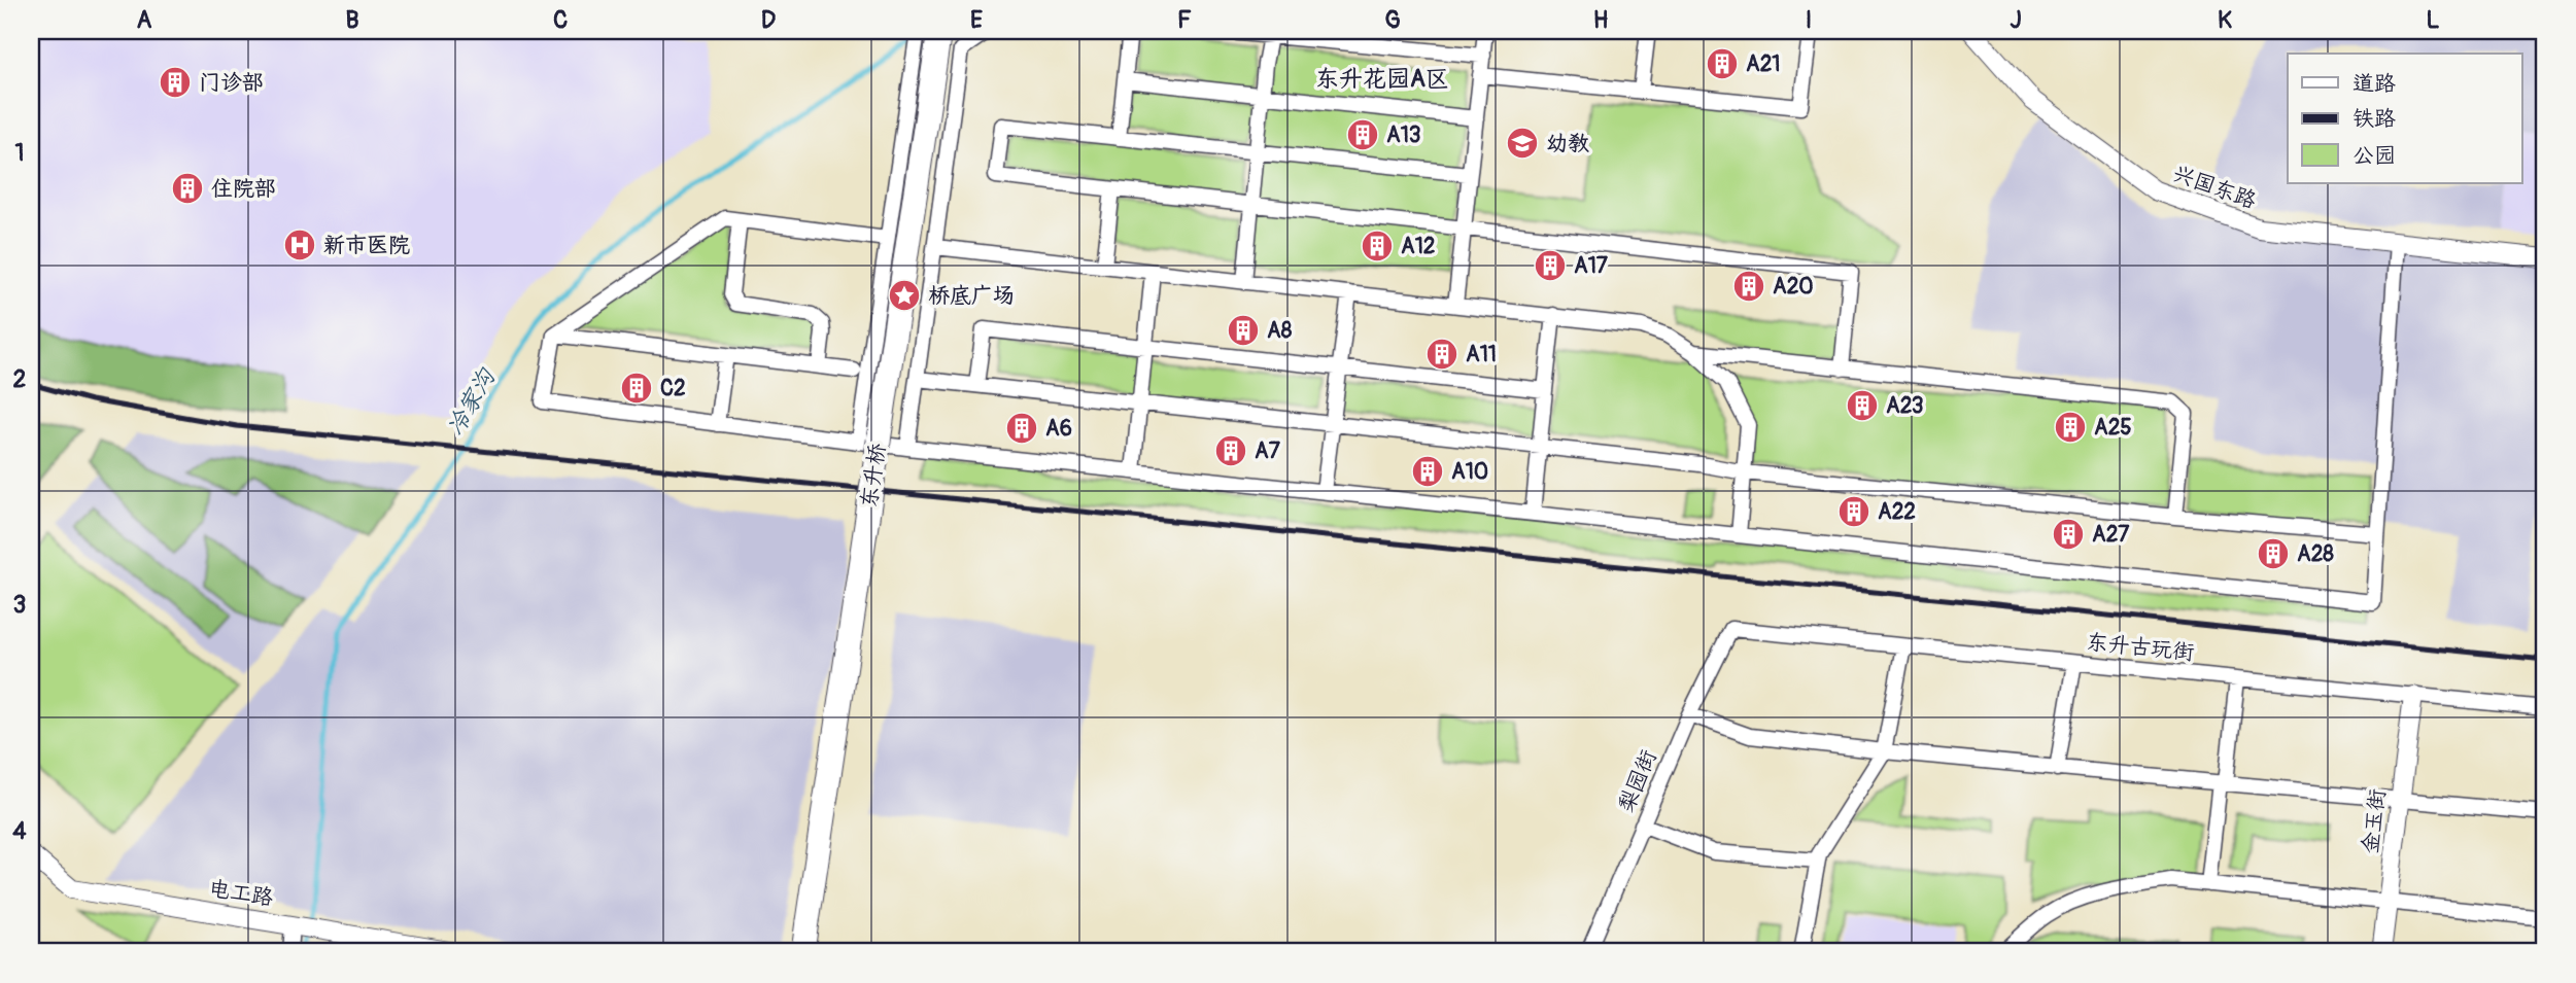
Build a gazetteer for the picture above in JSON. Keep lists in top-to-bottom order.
{
  "streets": {
    "highway": ["东升桥"],
    "street": [
      "兴国东路",
      "东升古玩街",
      "梨园街",
      "金玉街",
      "电工路"
    ]
  },
  "crossings": [
    ["东升古玩街", "梨园街"],
    ["东升古玩街", "金玉街"]
  ],
  "districts": ["东升花园A区"],
  "water": ["冷家沟"],
  "places": {
    "building": [
      "A21",
      "门诊部",
      "A13",
      "住院部",
      "A12",
      "A17",
      "A20",
      "A8",
      "A11",
      "C2",
      "A23",
      "A25",
      "A6",
      "A7",
      "A10",
      "A22",
      "A27",
      "A28"
    ],
    "school or university": ["幼教"],
    "hospital": ["新市医院"],
    "place": ["桥底广场"]
  },
  "legend": ["道路", "铁路", "公园"],
  "grid": {
    "columns": [
      "A",
      "B",
      "C",
      "D",
      "E",
      "F",
      "G",
      "H",
      "I",
      "J",
      "K",
      "L"
    ],
    "rows": [
      "1",
      "2",
      "3",
      "4"
    ]
  }
}
